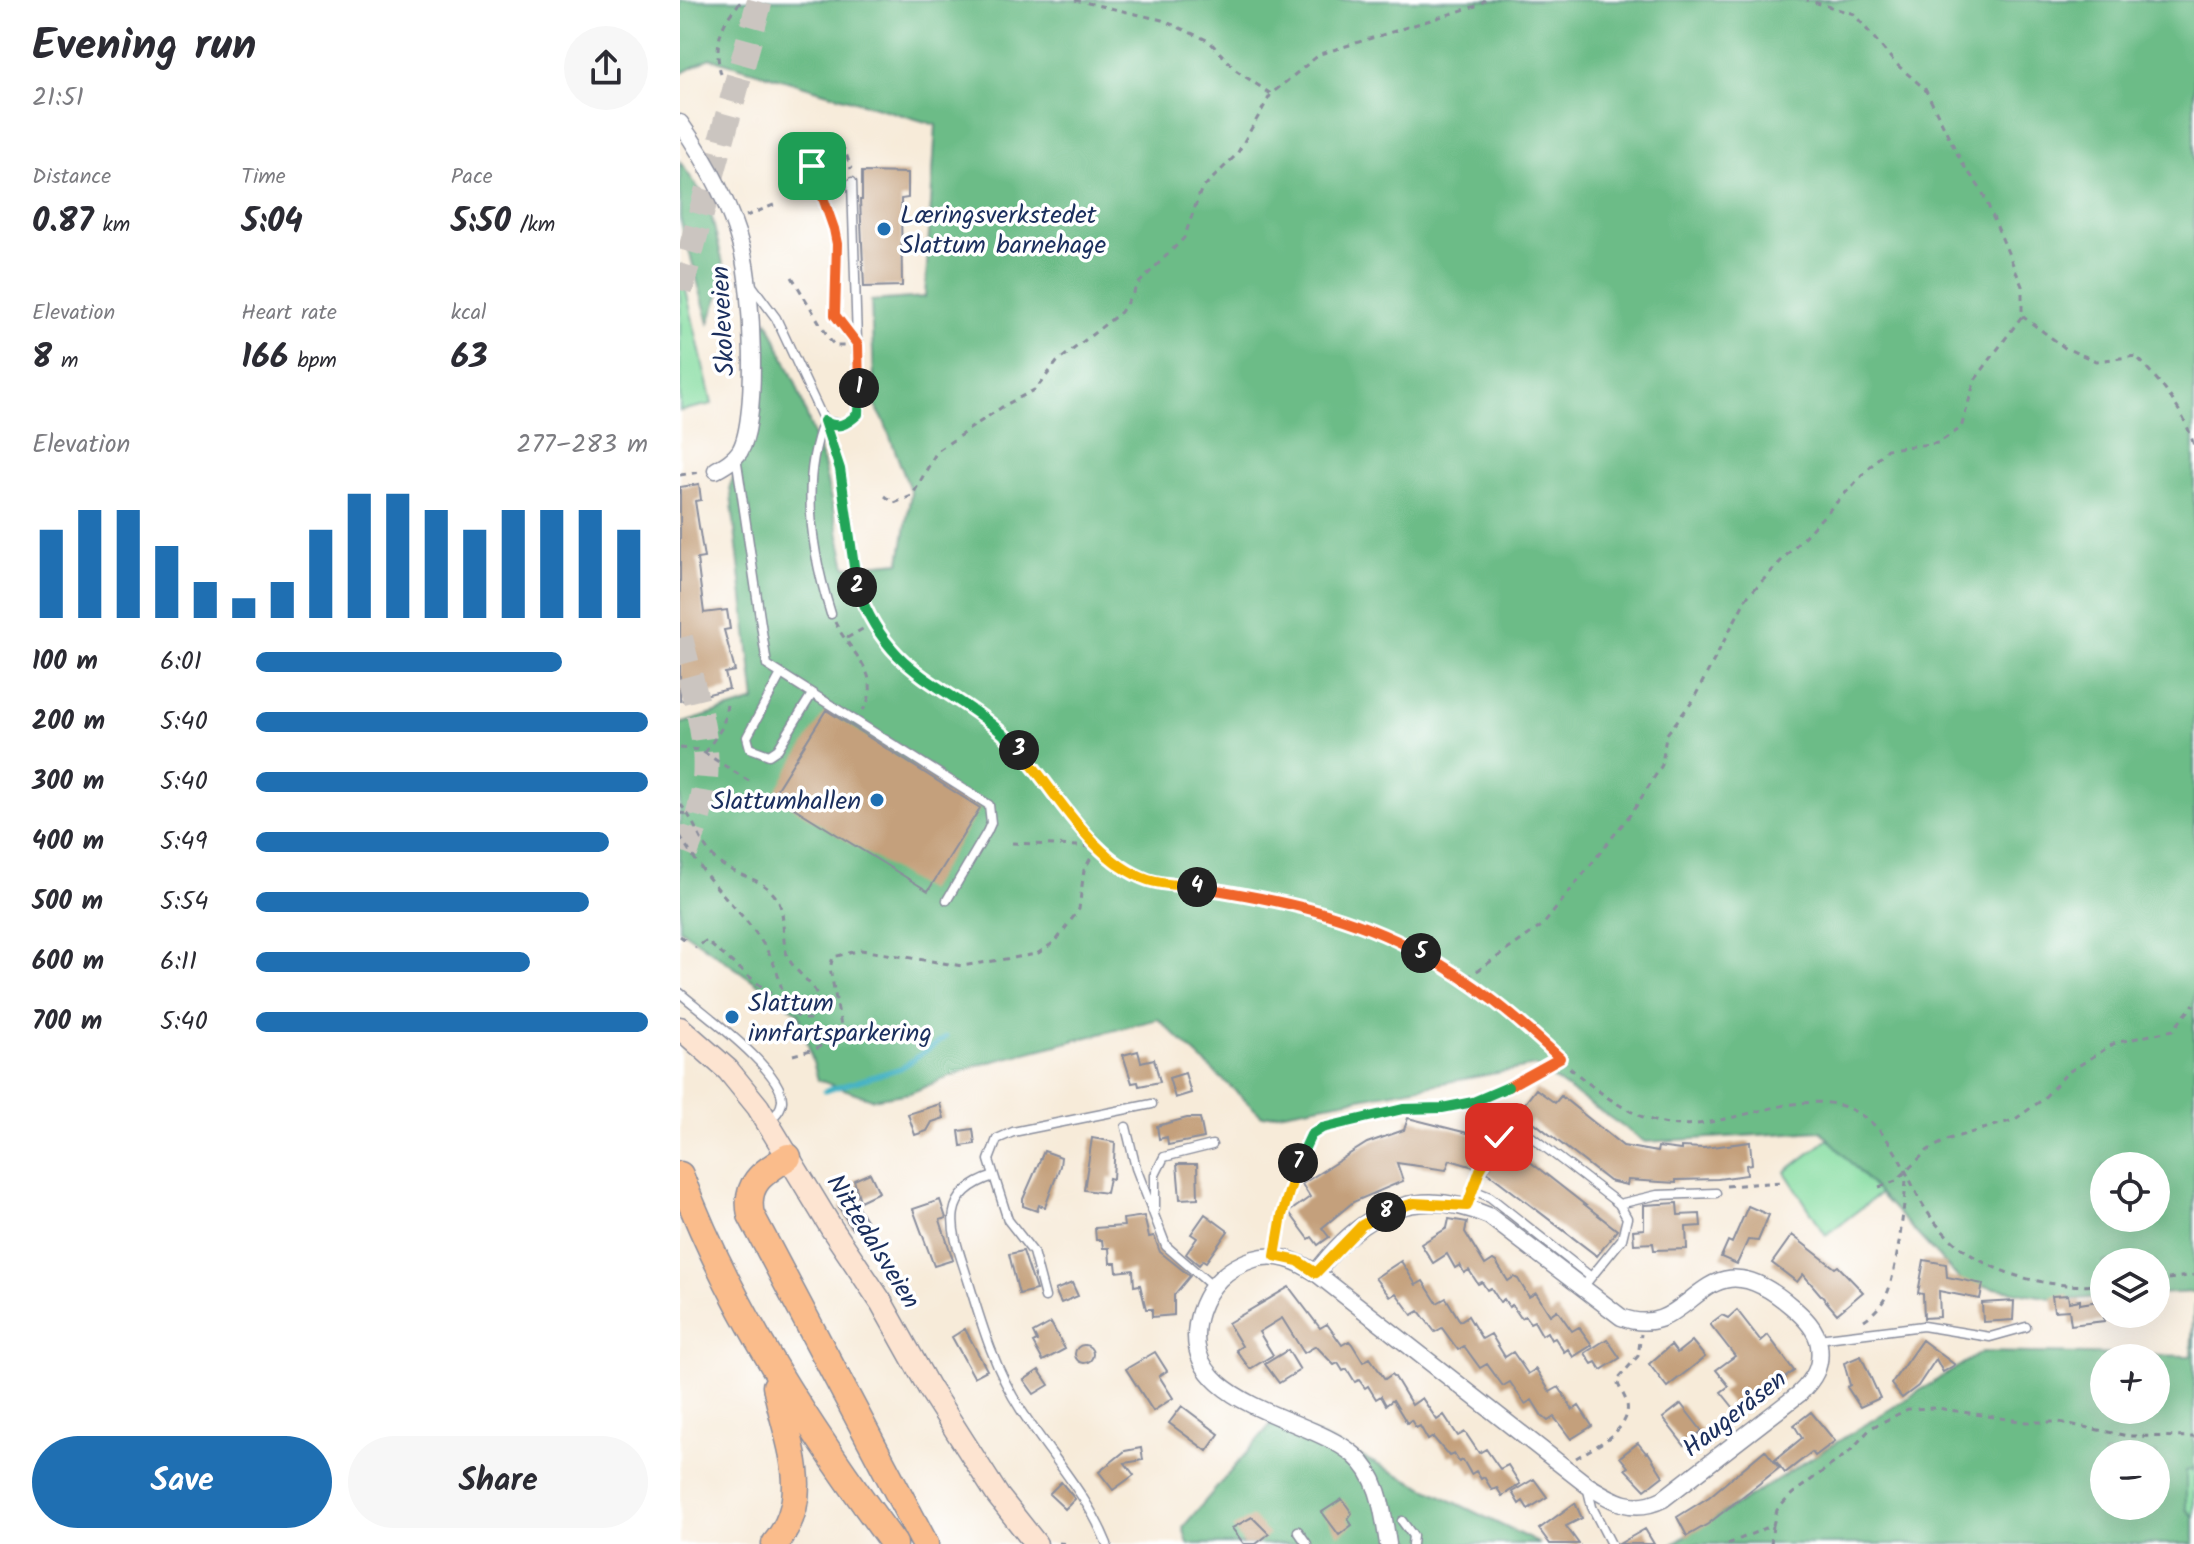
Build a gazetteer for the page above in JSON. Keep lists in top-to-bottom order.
{
  "streets": {
    "main road": ["Nittedalsveien"],
    "street": ["Skoleveien", "Haugeråsen"]
  },
  "places": ["Læringsverkstedet Slattum barnehage", "Slattumhallen", "Slattum innfartsparkering"],
  "page": {
    "heading": ["Evening run", "21:51"],
    "stats": [
      ["Distance", "0.87 km"],
      ["Time", "5:04"],
      ["Pace", "5:50 /km"],
      ["Elevation", "8 m"],
      ["Heart rate", "166 bpm"],
      ["kcal", "63"]
    ],
    "pins": [
      "1",
      "2",
      "3",
      "4",
      "5",
      "7",
      "8"
    ],
    "chart": ["Elevation", "277–283 m"],
    "list": [
      {
        "name": "100 m",
        "note": "6:01"
      },
      {
        "name": "200 m",
        "note": "5:40"
      },
      {
        "name": "300 m",
        "note": "5:40"
      },
      {
        "name": "400 m",
        "note": "5:49"
      },
      {
        "name": "500 m",
        "note": "5:54"
      },
      {
        "name": "600 m",
        "note": "6:11"
      },
      {
        "name": "700 m",
        "note": "5:40"
      }
    ],
    "map_buttons": ["+", "−"],
    "buttons": ["Save", "Share"]
  }
}
